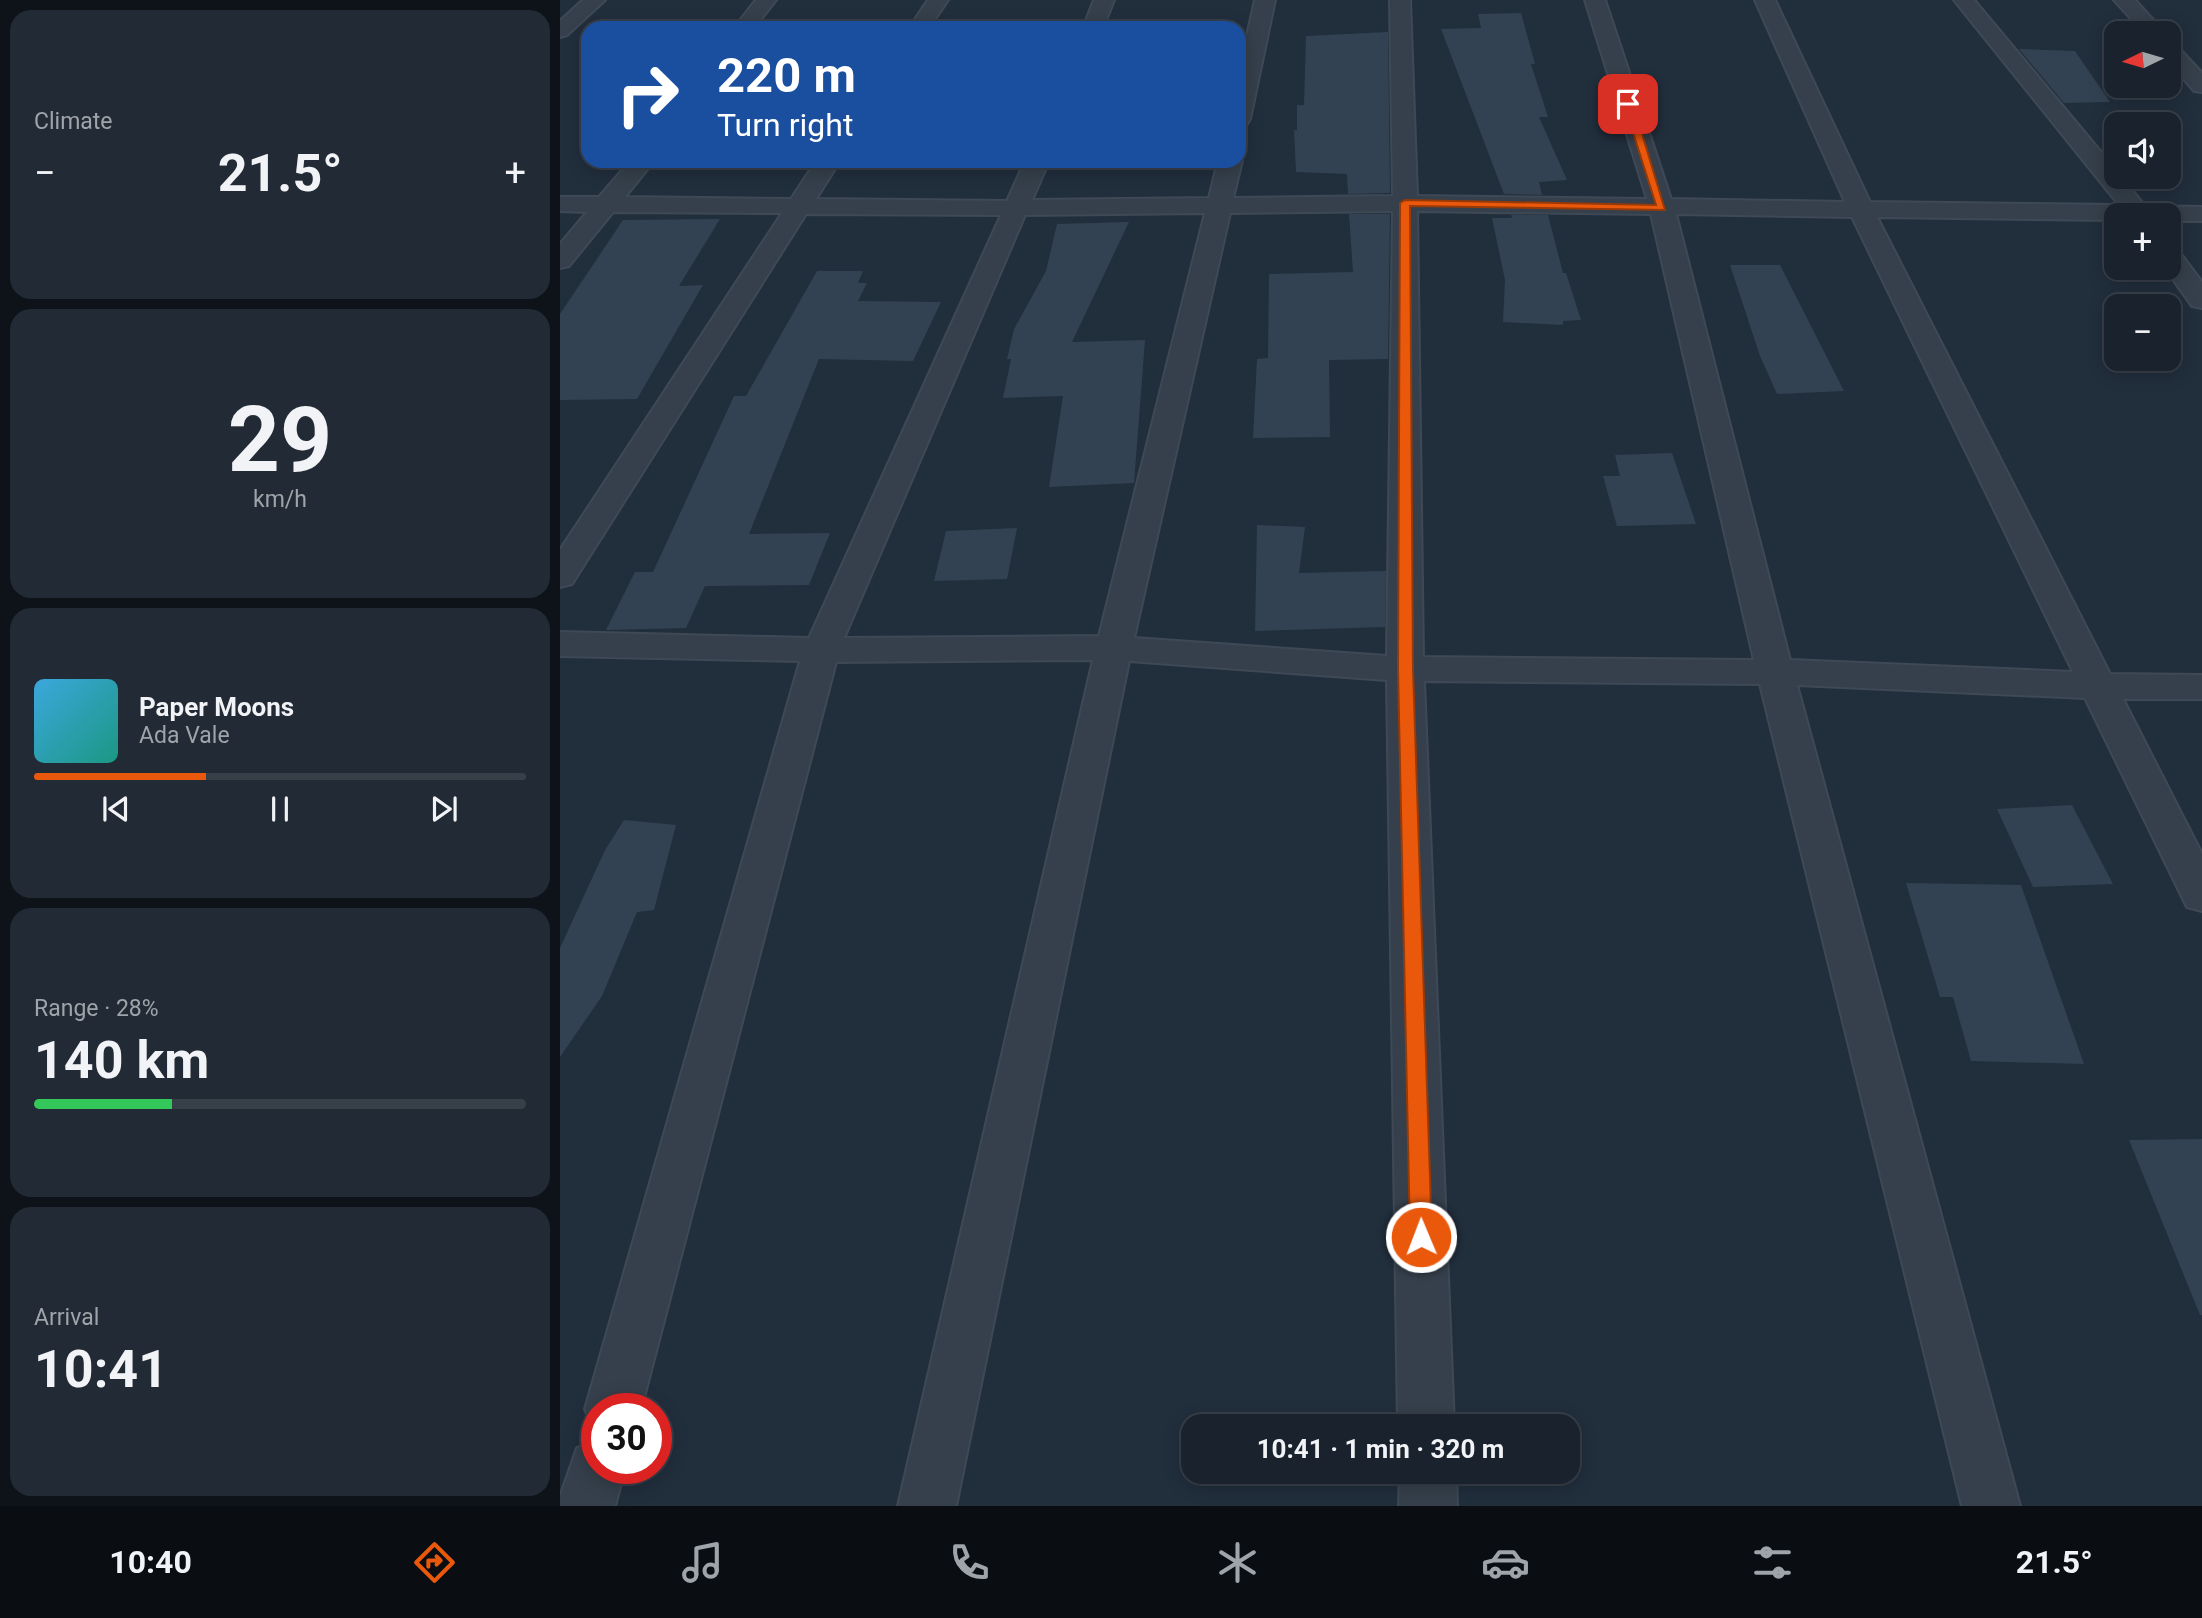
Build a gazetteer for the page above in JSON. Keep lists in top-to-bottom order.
{
  "north": "left",
  "page": {
    "tile": [
      "Climate",
      ["29", "km/h"],
      ["Range · 28%", "140 km"],
      ["Arrival", "10:41"]
    ],
    "map_buttons": ["+", "−"],
    "turn": ["220 m", "Turn right"],
    "heat": ["−", "21.5°", "+"],
    "song": ["Paper Moons", "Ada Vale"],
    "limit": "30",
    "trip": "10:41 · 1 min · 320 m",
    "tabs": ["10:40", "21.5°"]
  }
}
